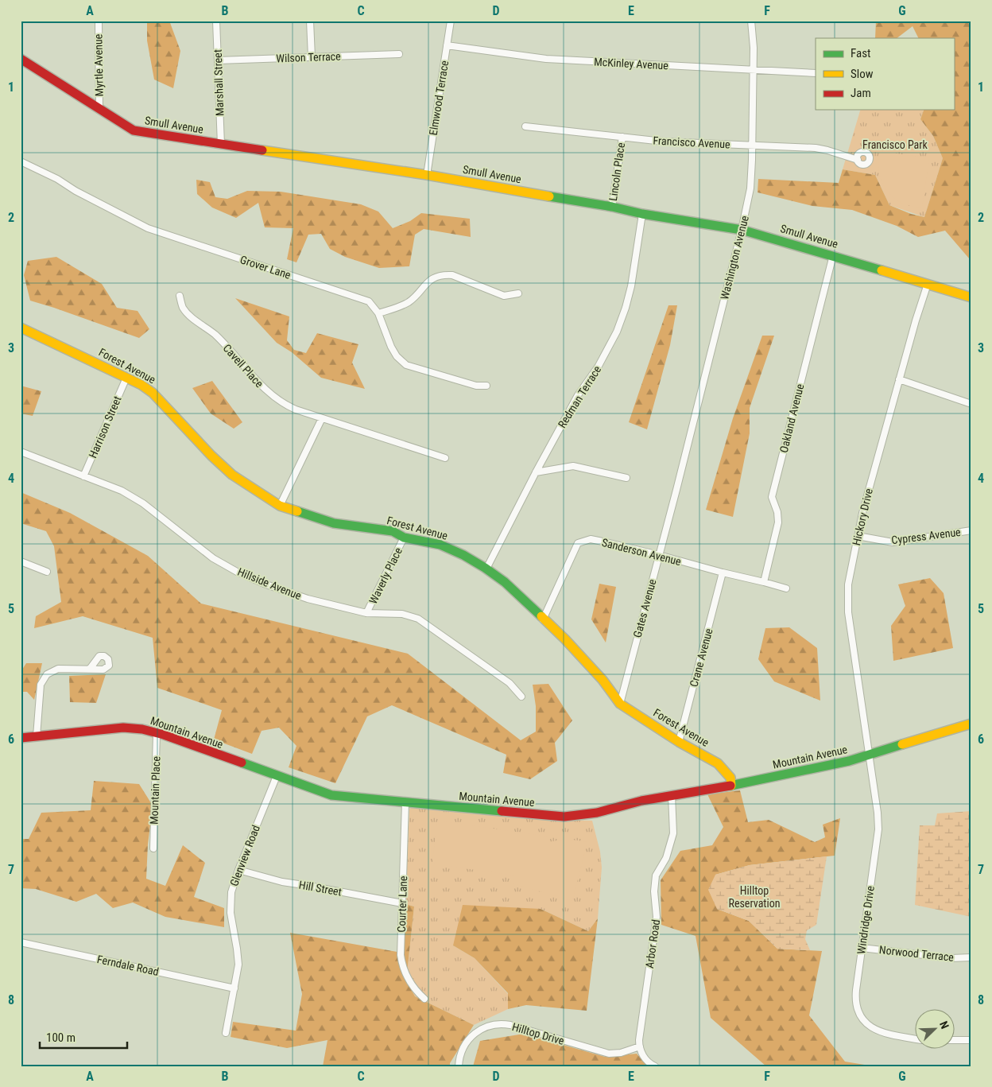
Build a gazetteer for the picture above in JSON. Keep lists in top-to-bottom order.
{
  "streets": {
    "street": [
      "Wilson Terrace",
      "McKinley Avenue",
      "Myrtle Avenue",
      "Marshall Street",
      "Elmwood Terrace",
      "Smull Avenue",
      "Francisco Avenue",
      "Lincoln Place",
      "Washington Avenue",
      "Grover Lane",
      "Forest Avenue",
      "Cavell Place",
      "Redman Terrace",
      "Oakland Avenue",
      "Harrison Street",
      "Hickory Drive",
      "Cypress Avenue",
      "Sanderson Avenue",
      "Waverly Place",
      "Hillside Avenue",
      "Gates Avenue",
      "Crane Avenue",
      "Mountain Avenue",
      "Mountain Place",
      "Glenview Road",
      "Hill Street",
      "Courter Lane",
      "Windridge Drive",
      "Arbor Road",
      "Norwood Terrace",
      "Ferndale Road",
      "Hilltop Drive"
    ]
  },
  "crossings": [
    ["Wilson Terrace", "Marshall Street"],
    ["McKinley Avenue", "Elmwood Terrace"],
    ["McKinley Avenue", "Washington Avenue"],
    ["Myrtle Avenue", "Smull Avenue"],
    ["Marshall Street", "Smull Avenue"],
    ["Elmwood Terrace", "Smull Avenue"],
    ["Smull Avenue", "Lincoln Place"],
    ["Smull Avenue", "Washington Avenue"],
    ["Smull Avenue", "Redman Terrace"],
    ["Smull Avenue", "Oakland Avenue"],
    ["Smull Avenue", "Hickory Drive"],
    ["Francisco Avenue", "Lincoln Place"],
    ["Francisco Avenue", "Washington Avenue"],
    ["Washington Avenue", "Gates Avenue"],
    ["Forest Avenue", "Redman Terrace"],
    ["Forest Avenue", "Harrison Street"],
    ["Forest Avenue", "Sanderson Avenue"],
    ["Forest Avenue", "Waverly Place"],
    ["Forest Avenue", "Gates Avenue"],
    ["Forest Avenue", "Crane Avenue"],
    ["Forest Avenue", "Mountain Avenue"],
    ["Oakland Avenue", "Sanderson Avenue"],
    ["Harrison Street", "Hillside Avenue"],
    ["Hickory Drive", "Cypress Avenue"],
    ["Hickory Drive", "Mountain Avenue"],
    ["Hickory Drive", "Windridge Drive"],
    ["Sanderson Avenue", "Gates Avenue"],
    ["Sanderson Avenue", "Crane Avenue"],
    ["Waverly Place", "Hillside Avenue"],
    ["Mountain Avenue", "Mountain Place"],
    ["Mountain Avenue", "Glenview Road"],
    ["Mountain Avenue", "Courter Lane"],
    ["Mountain Avenue", "Windridge Drive"],
    ["Mountain Avenue", "Arbor Road"],
    ["Glenview Road", "Hill Street"],
    ["Glenview Road", "Ferndale Road"],
    ["Hill Street", "Courter Lane"],
    ["Windridge Drive", "Norwood Terrace"],
    ["Arbor Road", "Hilltop Drive"]
  ],
  "parks": ["Francisco Park", "Hilltop Reservation"],
  "legend": ["Fast", "Slow", "Jam"],
  "scale_bar": "100 m",
  "north": "top right",
  "grid": {
    "columns": [
      "A",
      "B",
      "C",
      "D",
      "E",
      "F",
      "G"
    ],
    "rows": [
      "1",
      "2",
      "3",
      "4",
      "5",
      "6",
      "7",
      "8"
    ]
  }
}
